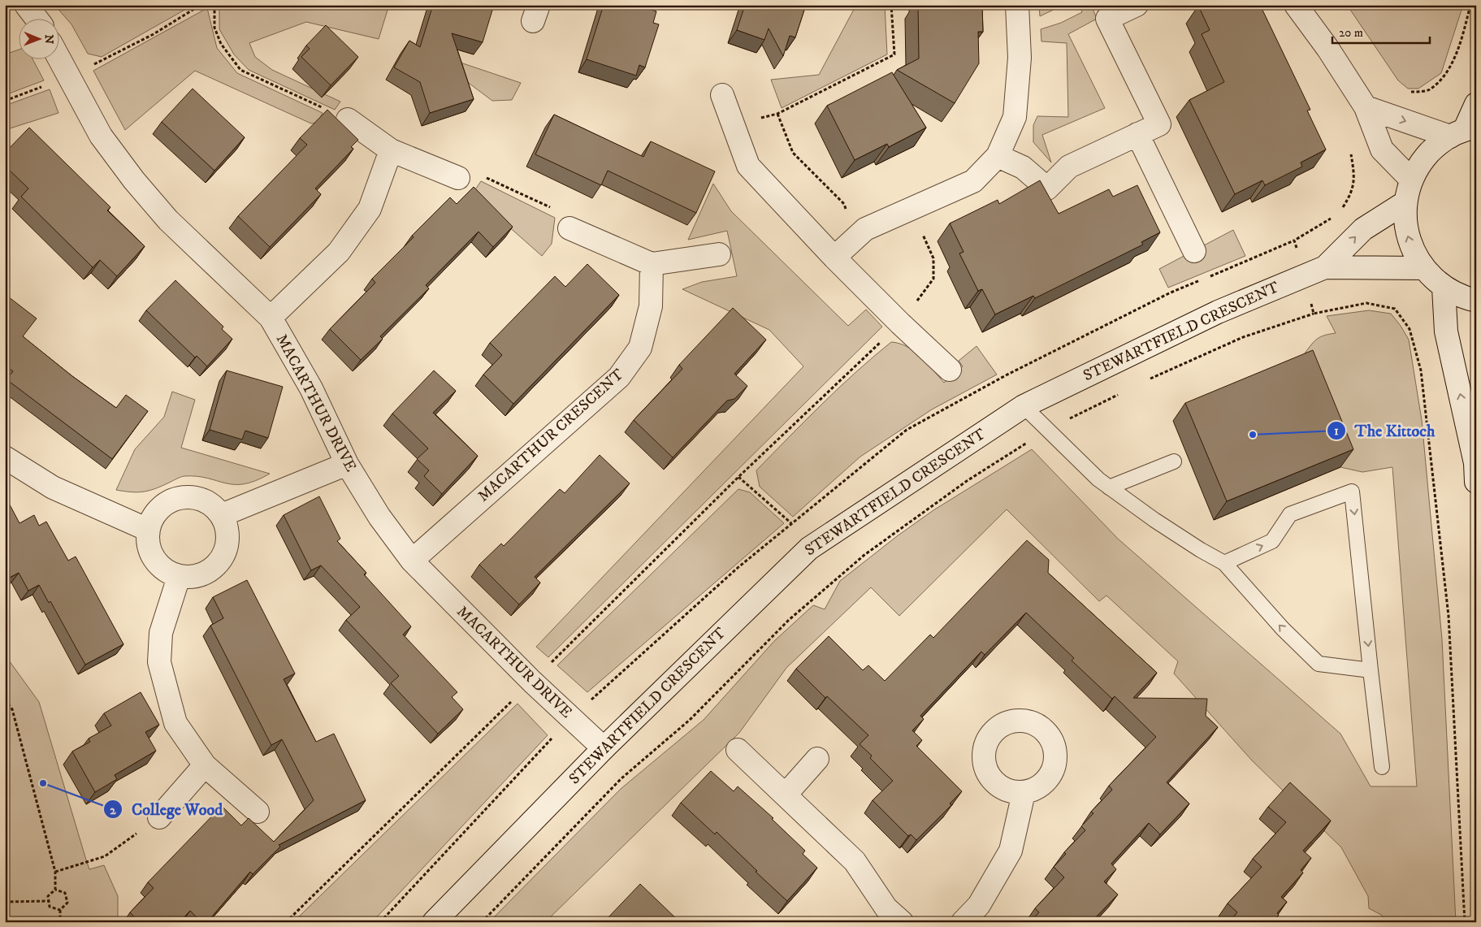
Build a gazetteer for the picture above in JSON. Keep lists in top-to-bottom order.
{
  "streets": {
    "street": ["STEWARTFIELD CRESCENT", "MACARTHUR DRIVE", "MACARTHUR CRESCENT"]
  },
  "crossings": [
    ["STEWARTFIELD CRESCENT", "MACARTHUR DRIVE"],
    ["MACARTHUR DRIVE", "MACARTHUR CRESCENT"]
  ],
  "places": ["The Kittoch", "College Wood"],
  "scale_bar": "20 m",
  "north": "right"
}
